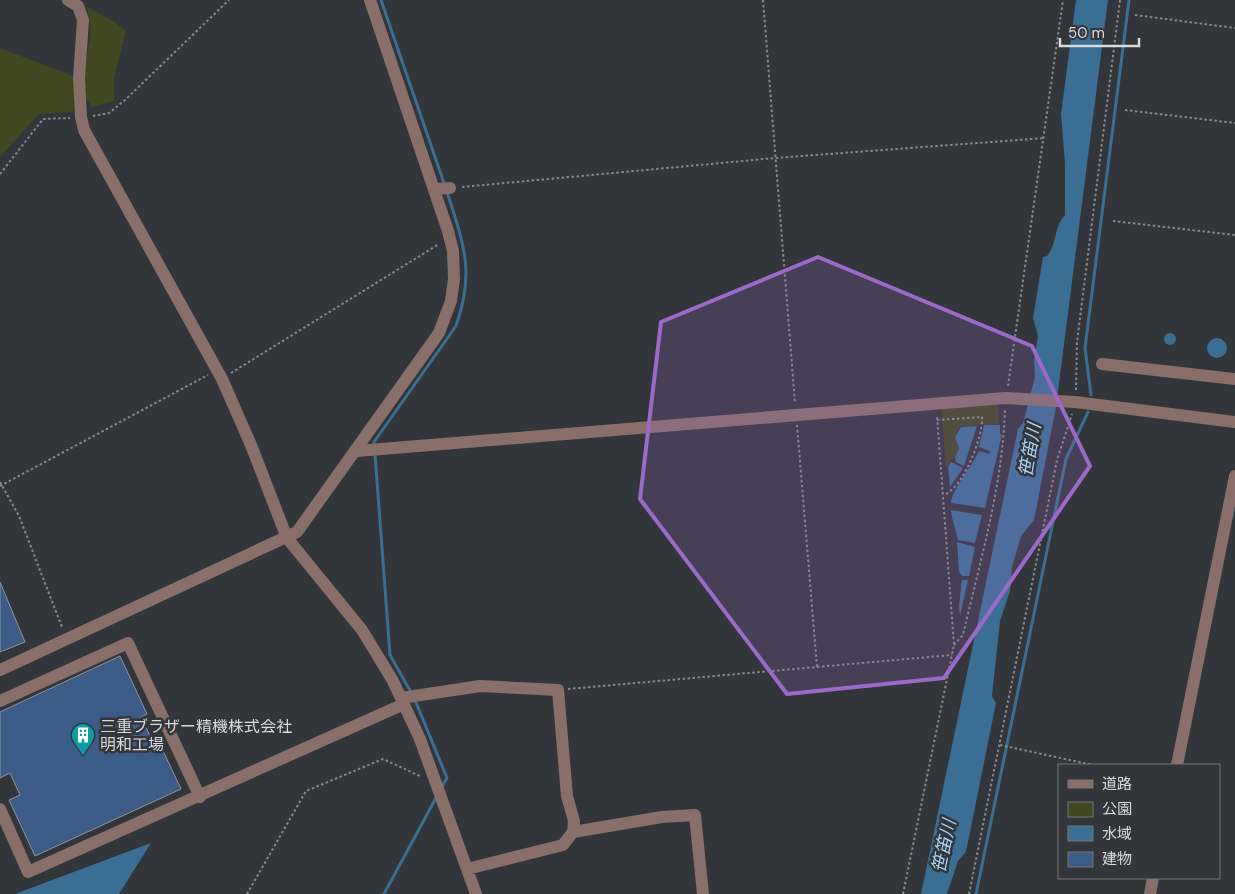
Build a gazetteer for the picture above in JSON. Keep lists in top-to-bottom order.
{
  "water": ["笹笛川"],
  "places": {
    "building": ["三重ブラザー精機株式会社 明和工場"]
  },
  "legend": [
    "道路",
    "公園",
    "水域",
    "建物"
  ],
  "scale_bar": "50 m"
}
